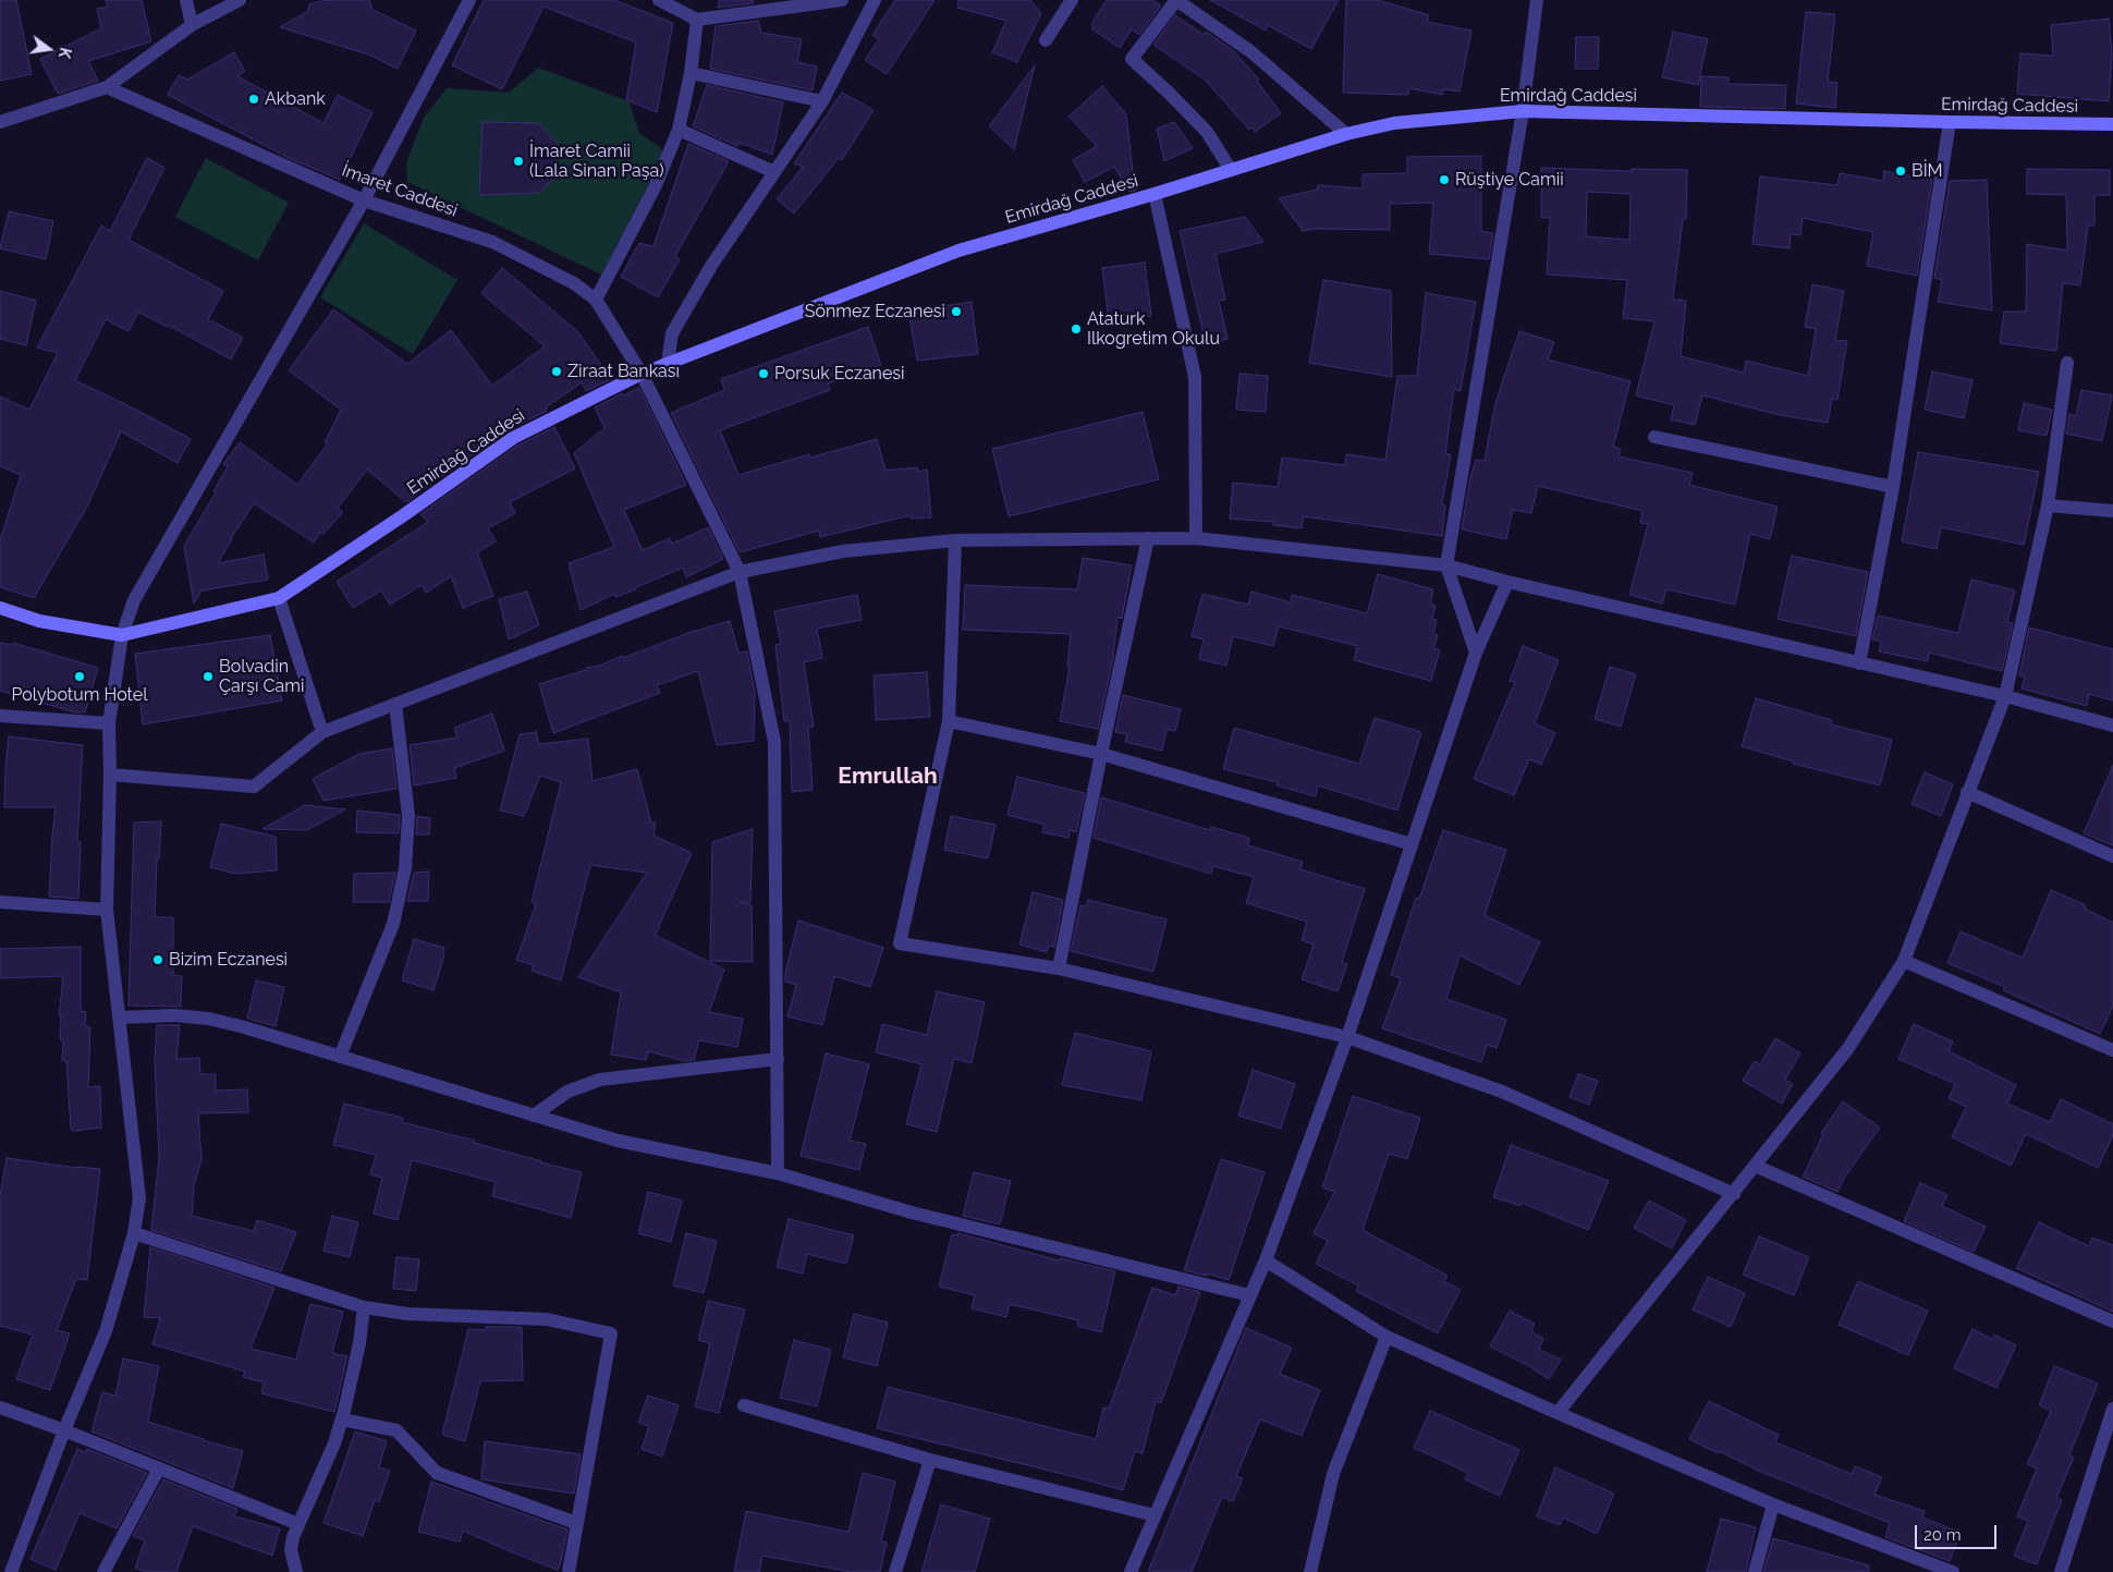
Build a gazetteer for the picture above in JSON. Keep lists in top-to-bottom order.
{
  "streets": {
    "main road": ["Emirdağ Caddesi"],
    "street": ["İmaret Caddesi"]
  },
  "crossings": [
    ["Emirdağ Caddesi", "İmaret Caddesi"]
  ],
  "districts": ["Emrullah"],
  "places": [
    "Akbank",
    "İmaret Camii (Lala Sinan Paşa)",
    "BİM",
    "Rüştiye Camii",
    "Sönmez Eczanesi",
    "Ataturk Ilkogretim Okulu",
    "Ziraat Bankası",
    "Porsuk Eczanesi",
    "Polybotum Hotel",
    "Bolvadin Çarşı Cami",
    "Bizim Eczanesi"
  ],
  "scale_bar": "20 m",
  "north": "right"
}
